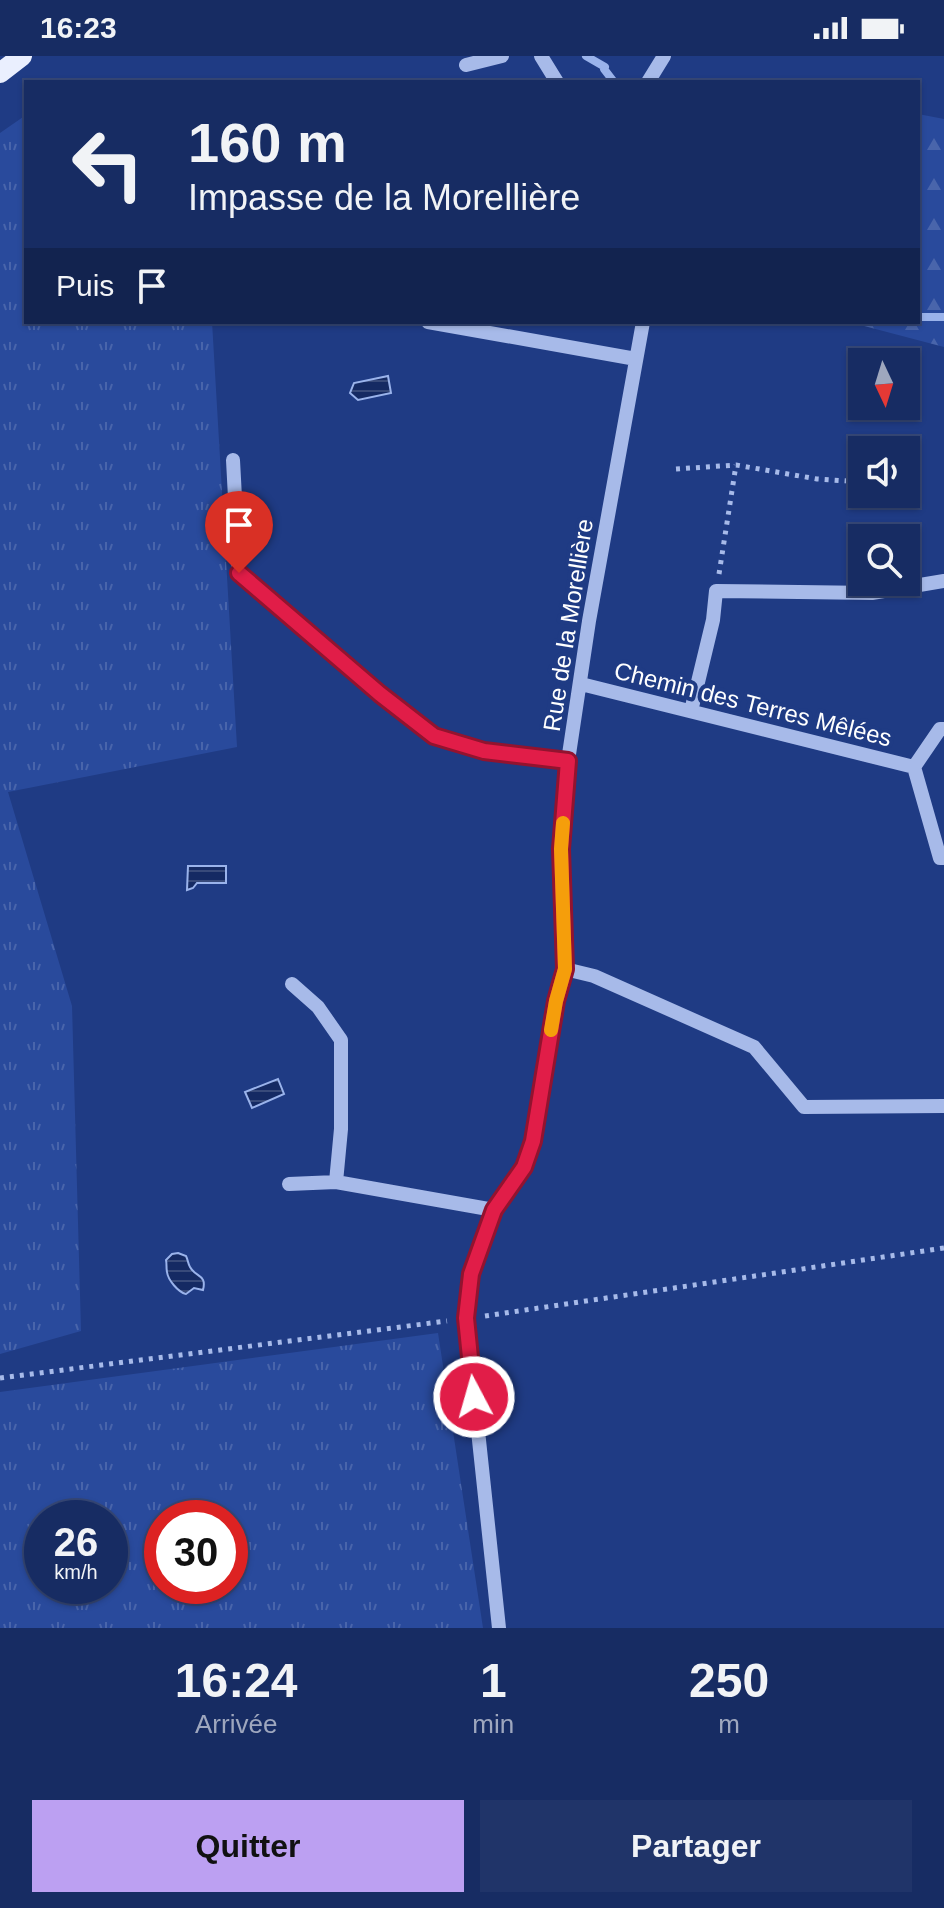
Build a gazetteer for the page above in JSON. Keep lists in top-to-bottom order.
{
  "streets": {
    "street": ["Rue de la Morellière", "Chemin des Terres Mêlées"]
  },
  "crossings": [
    ["Rue de la Morellière", "Chemin des Terres Mêlées"]
  ],
  "north": "bottom",
  "page": {
    "status": "16:23",
    "turn": ["160 m", "Impasse de la Morellière"],
    "then": "Puis",
    "speed": "26 km/h",
    "limit": "30",
    "eta": [
      "16:24",
      "Arrivée",
      "1",
      "min",
      "250",
      "m"
    ],
    "buttons": ["Quitter", "Partager"]
  }
}
